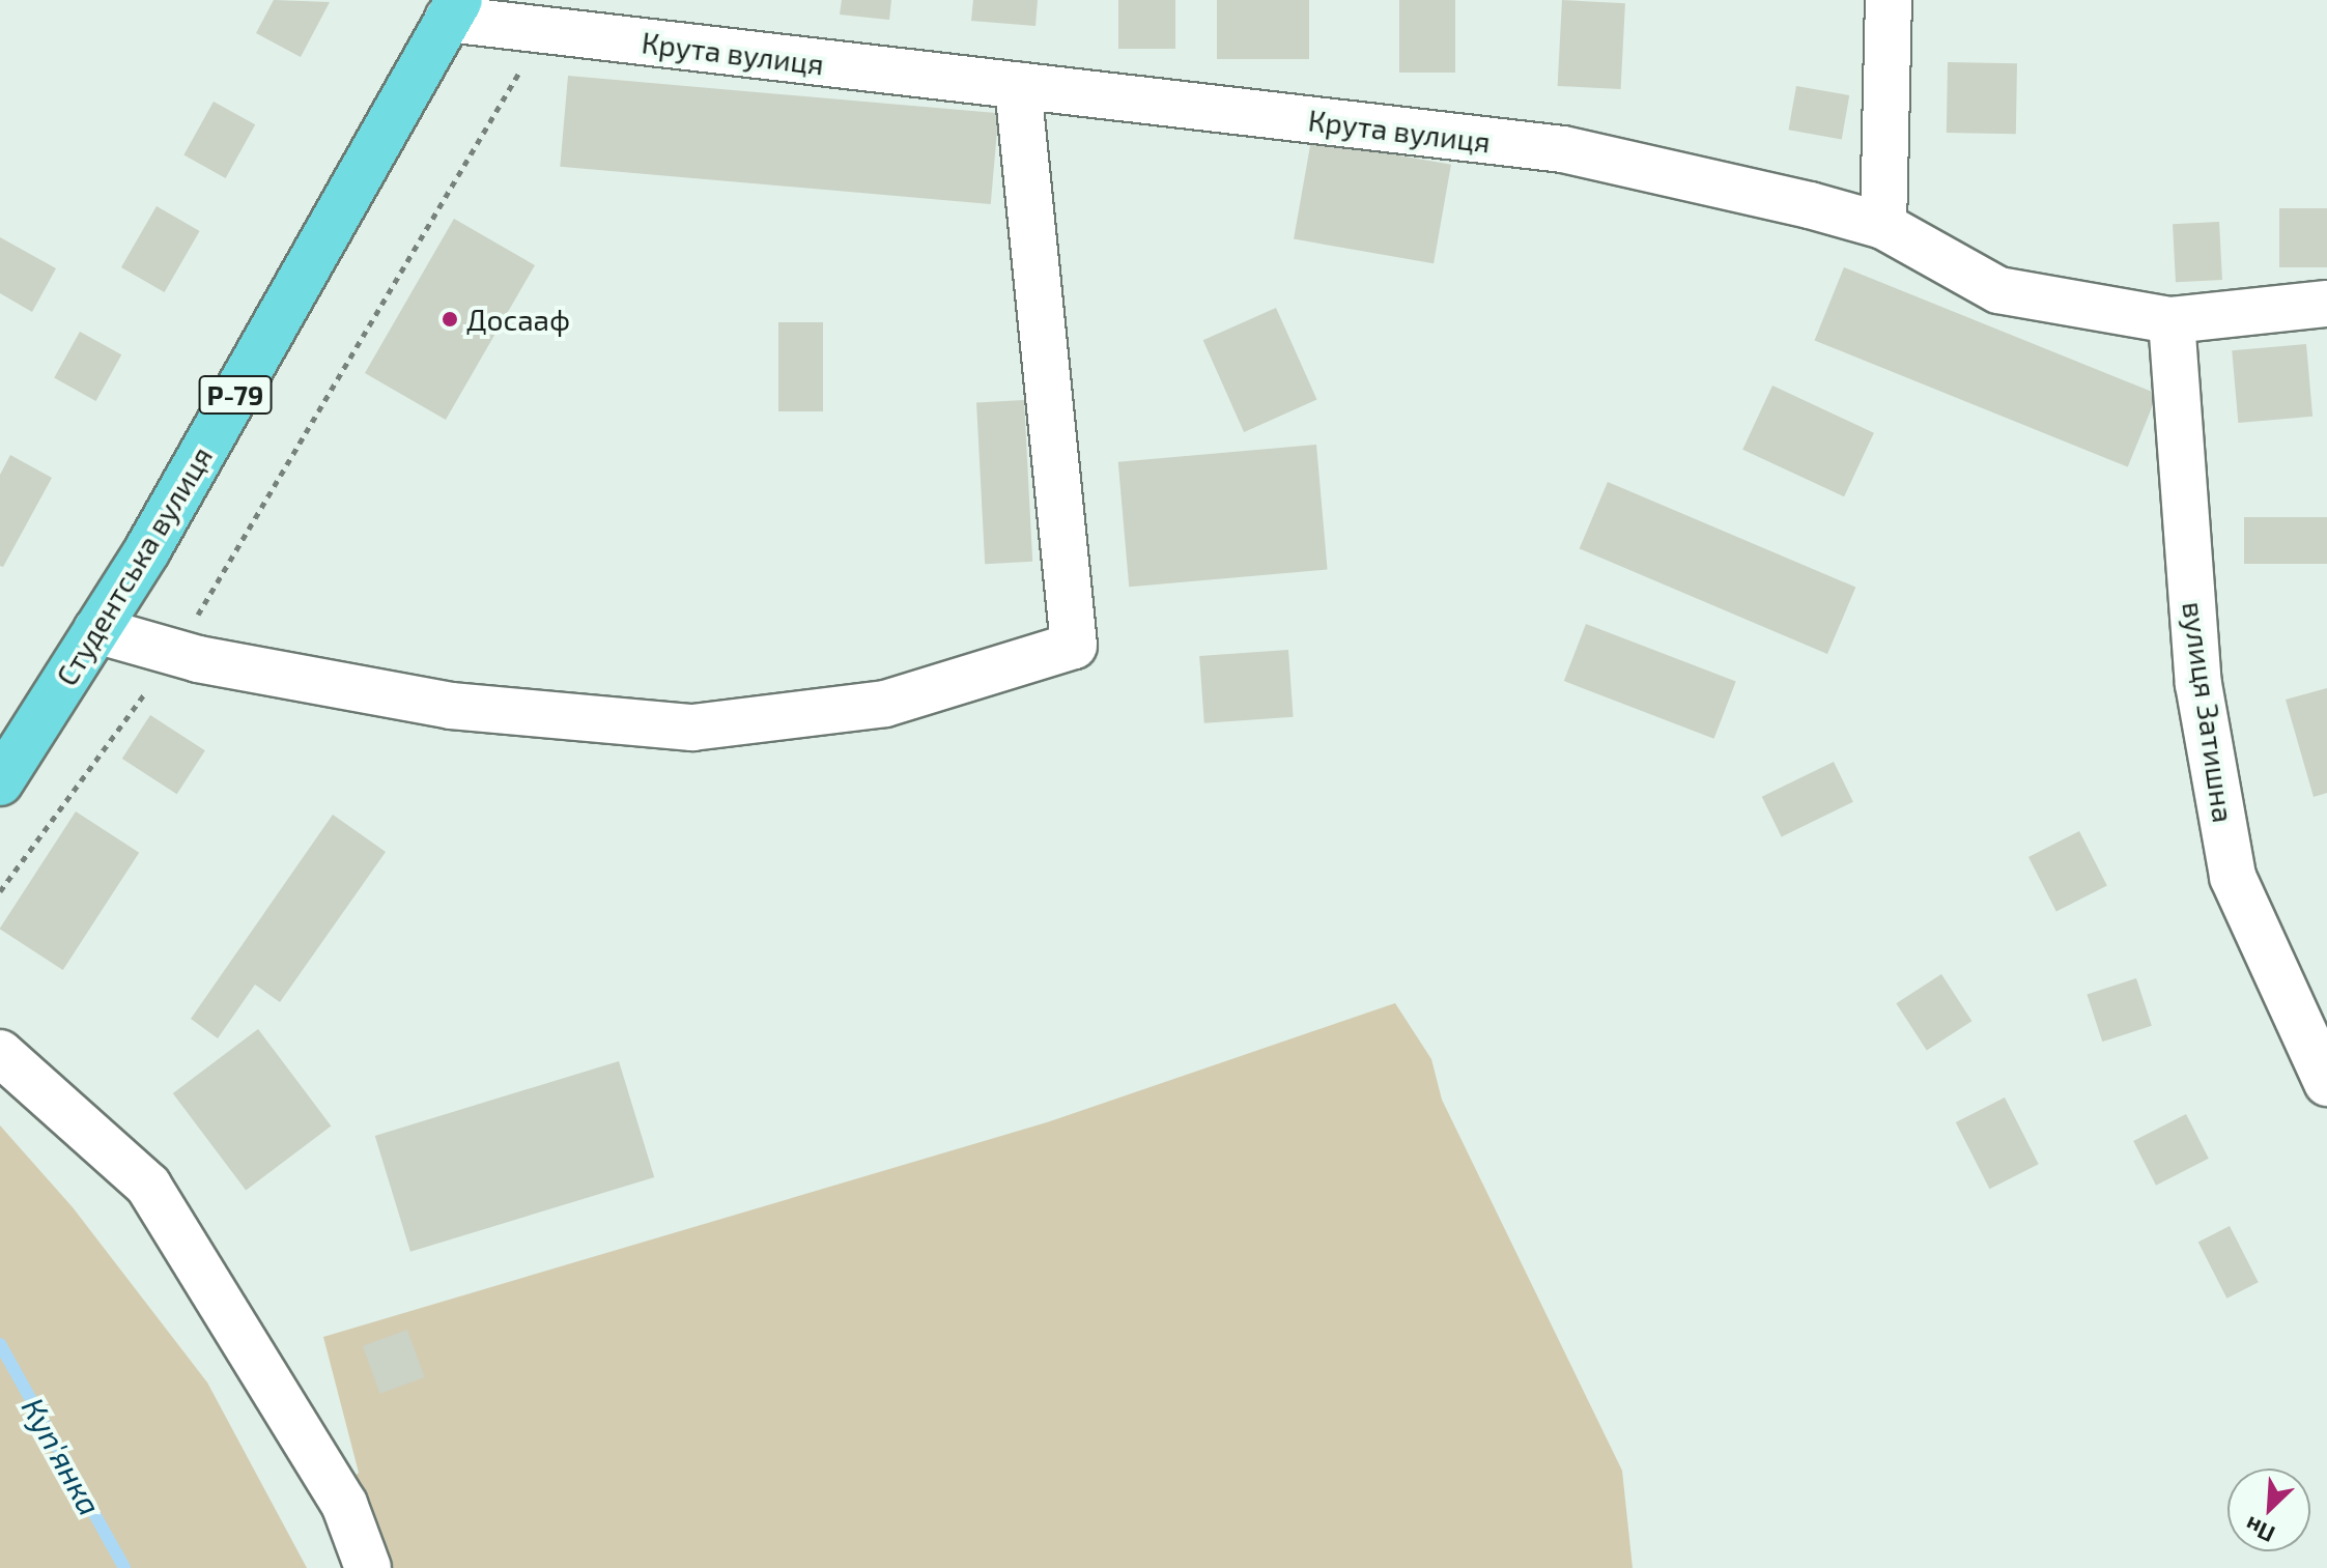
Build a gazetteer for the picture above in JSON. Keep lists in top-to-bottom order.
{
  "streets": {
    "main road": ["Р-79", "Студентська вулиця"],
    "street": ["Крута вулиця", "вулиця Затишна"]
  },
  "crossings": [
    ["Крута вулиця", "Студентська вулиця"],
    ["Крута вулиця", "вулиця Затишна"]
  ],
  "water": ["Куп'янка"],
  "places": ["Досааф"],
  "north": "bottom left"
}
